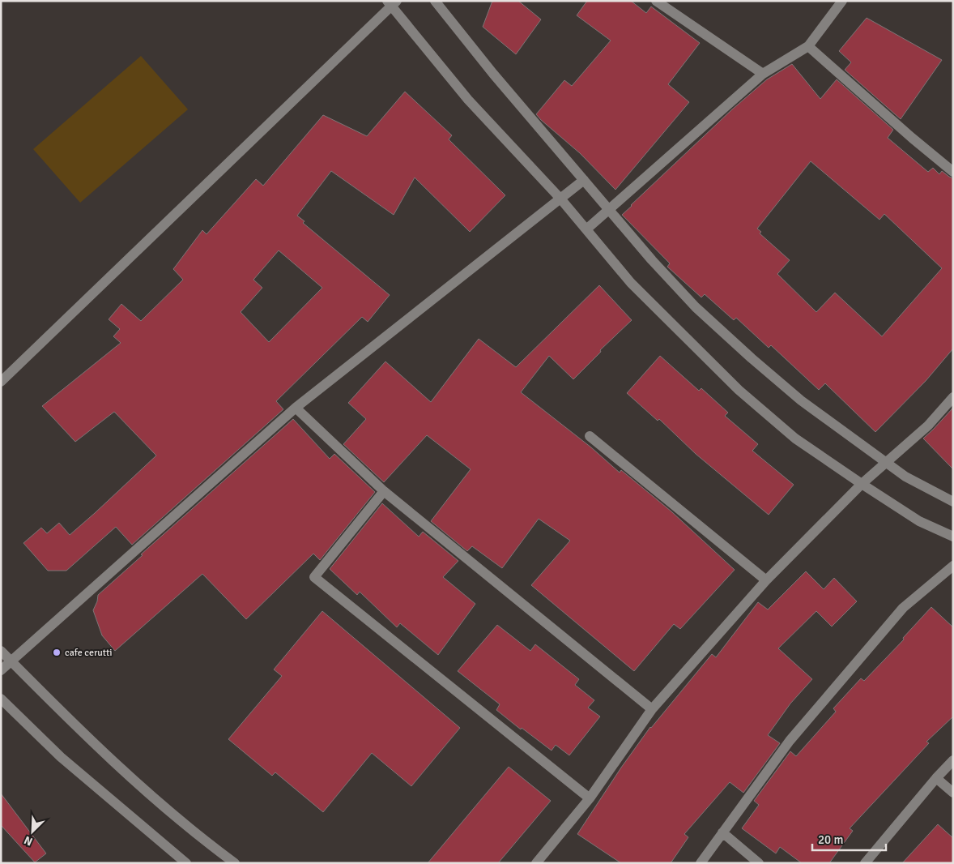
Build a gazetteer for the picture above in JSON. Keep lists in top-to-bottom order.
{
  "places": ["cafe cerutti"],
  "scale_bar": "20 m",
  "north": "bottom left"
}
